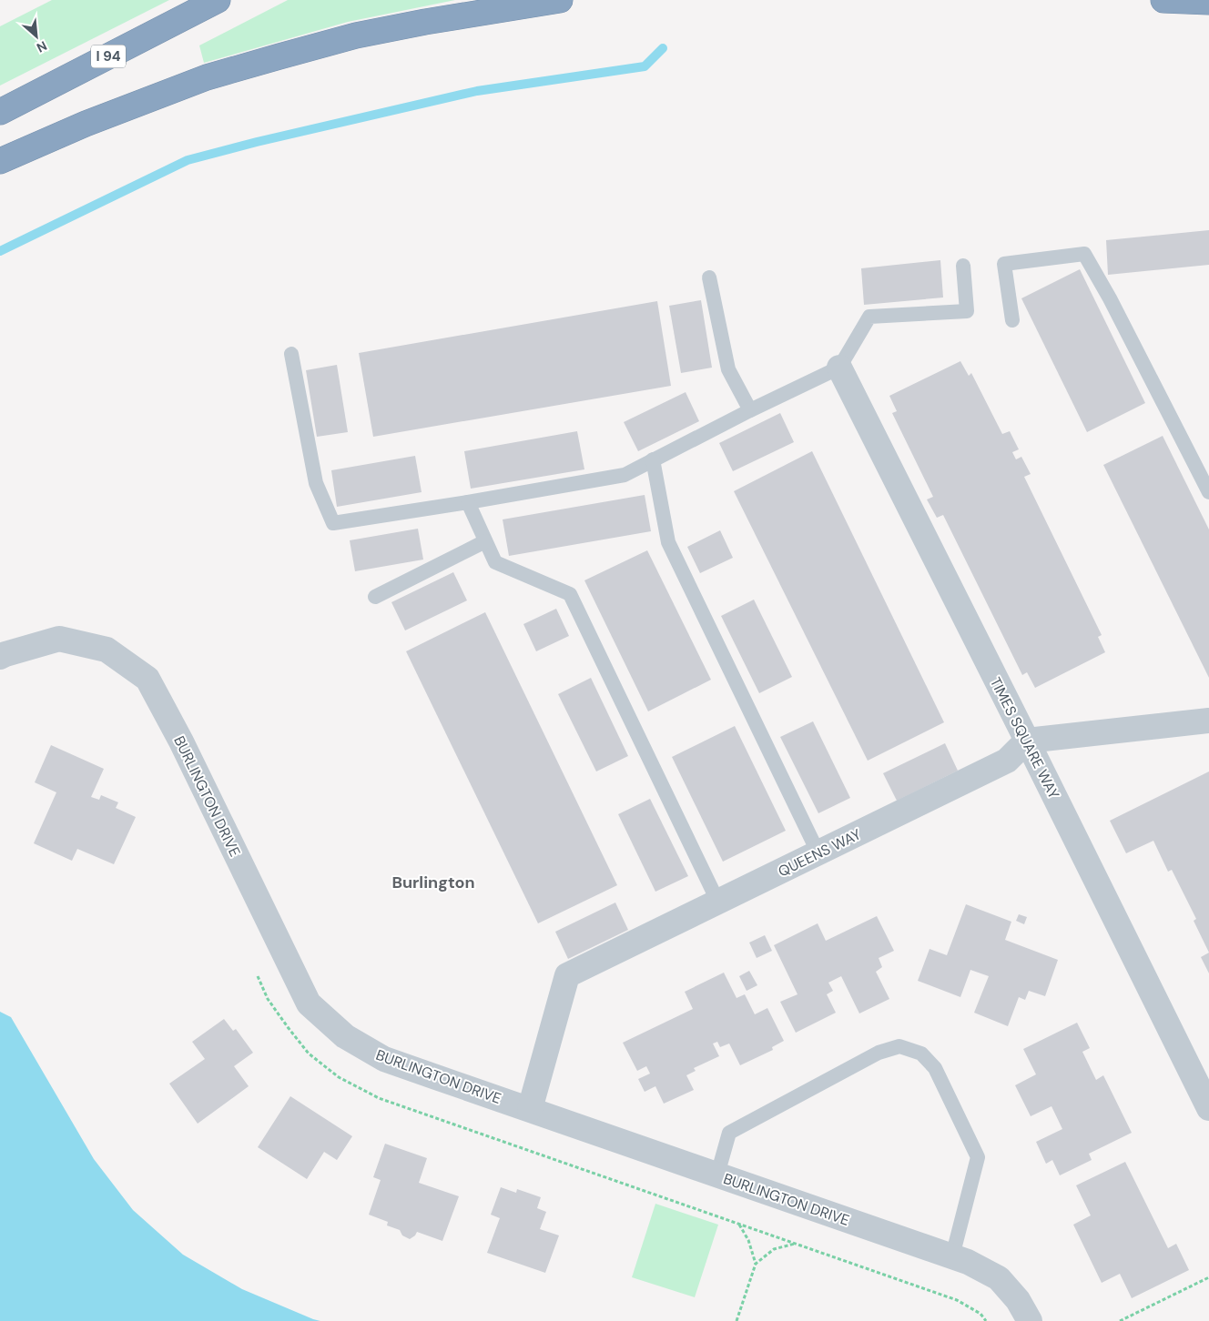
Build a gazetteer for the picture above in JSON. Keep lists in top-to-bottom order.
{
  "streets": {
    "highway": ["I 94"],
    "street": ["TIMES SQUARE WAY", "BURLINGTON DRIVE", "QUEENS WAY"]
  },
  "crossings": [
    ["TIMES SQUARE WAY", "QUEENS WAY"],
    ["BURLINGTON DRIVE", "QUEENS WAY"]
  ],
  "districts": ["Burlington"],
  "north": "bottom right"
}
